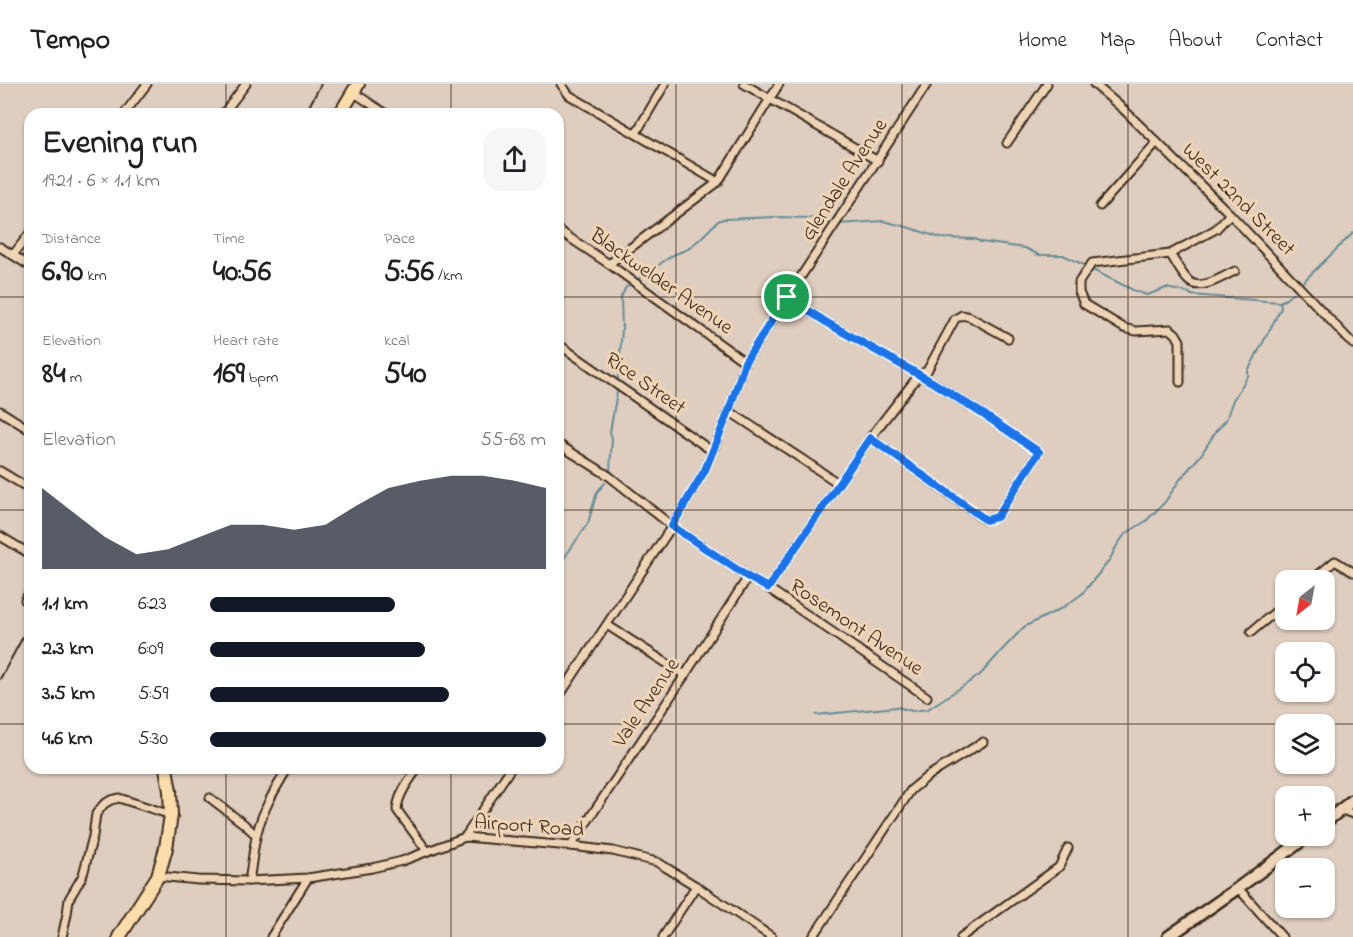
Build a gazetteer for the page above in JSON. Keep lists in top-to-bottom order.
{
  "streets": {
    "street": [
      "Glendale Avenue",
      "West 22nd Street",
      "Blackwelder Avenue",
      "Rice Street",
      "Rosemont Avenue",
      "Vale Avenue",
      "Airport Road"
    ]
  },
  "crossings": [
    ["Glendale Avenue", "Blackwelder Avenue"],
    ["Glendale Avenue", "Rice Street"],
    ["Glendale Avenue", "Rosemont Avenue"],
    ["Rosemont Avenue", "Vale Avenue"],
    ["Vale Avenue", "Airport Road"]
  ],
  "north": "bottom left",
  "page": {
    "header": "Tempo",
    "nav": [
      "Home",
      "Map",
      "About",
      "Contact"
    ],
    "heading": ["Evening run", "19:21 · 6 × 1.1 km"],
    "stats": [
      ["Distance", "6.90 km"],
      ["Time", "40:56"],
      ["Pace", "5:56 /km"],
      ["Elevation", "84 m"],
      ["Heart rate", "169 bpm"],
      ["kcal", "540"]
    ],
    "chart": ["Elevation", "55–68 m"],
    "map_buttons": ["+", "−"],
    "list": [
      {
        "name": "1.1 km",
        "note": "6:23"
      },
      {
        "name": "2.3 km",
        "note": "6:09"
      },
      {
        "name": "3.5 km",
        "note": "5:59"
      },
      {
        "name": "4.6 km",
        "note": "5:30"
      }
    ]
  }
}
